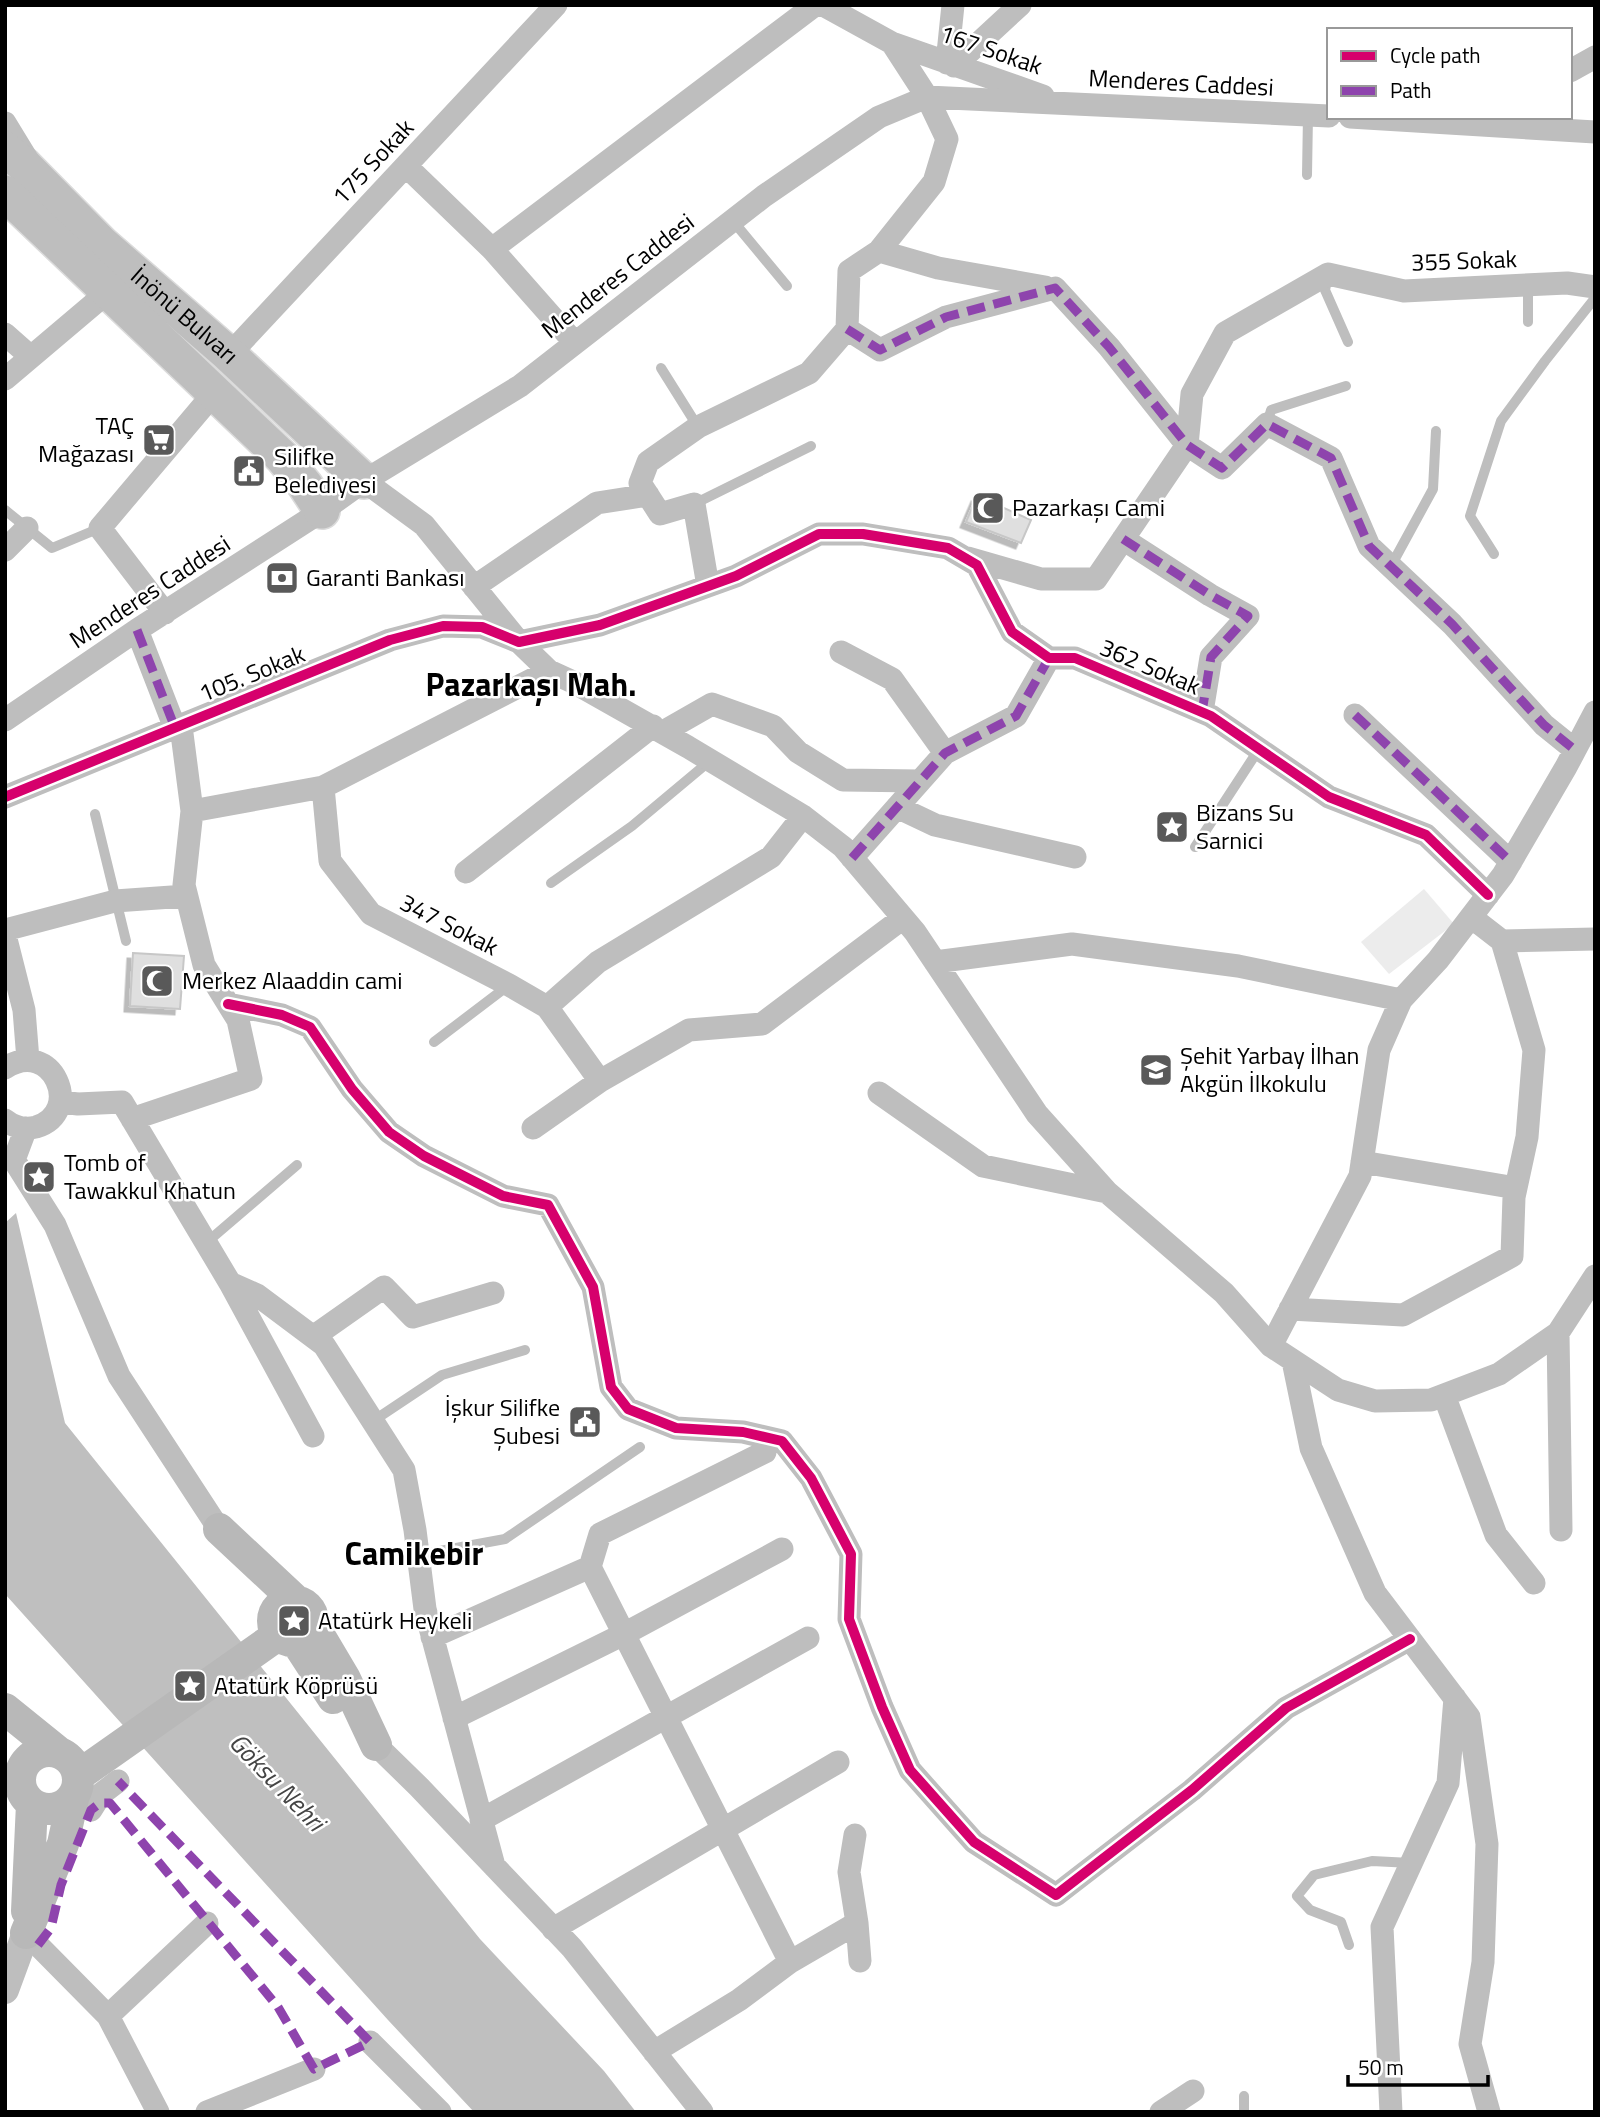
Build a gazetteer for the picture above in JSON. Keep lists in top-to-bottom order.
{
  "streets": {
    "main road": ["İnönü Bulvarı"],
    "street": [
      "167 Sokak",
      "Menderes Caddesi",
      "175 Sokak",
      "355 Sokak",
      "362 Sokak",
      "105. Sokak",
      "347 Sokak"
    ]
  },
  "crossings": [
    ["167 Sokak", "Menderes Caddesi"],
    ["Menderes Caddesi", "İnönü Bulvarı"],
    ["175 Sokak", "İnönü Bulvarı"],
    ["362 Sokak", "105. Sokak"]
  ],
  "districts": ["Pazarkaşı Mah.", "Camikebir"],
  "water": ["Göksu Nehri"],
  "places": {
    "supermarket": ["TAÇ Mağazası"],
    "public building": ["Silifke Belediyesi", "İşkur Silifke Şubesi"],
    "mosque": ["Pazarkaşı Cami", "Merkez Alaaddin cami"],
    "bank": ["Garanti Bankası"],
    "place": [
      "Bizans Su Sarnici",
      "Tomb of Tawakkul Khatun",
      "Atatürk Heykeli",
      "Atatürk Köprüsü"
    ],
    "school or university": ["Şehit Yarbay İlhan Akgün İlkokulu"]
  },
  "legend": ["Cycle path", "Path"],
  "scale_bar": "50 m"
}
